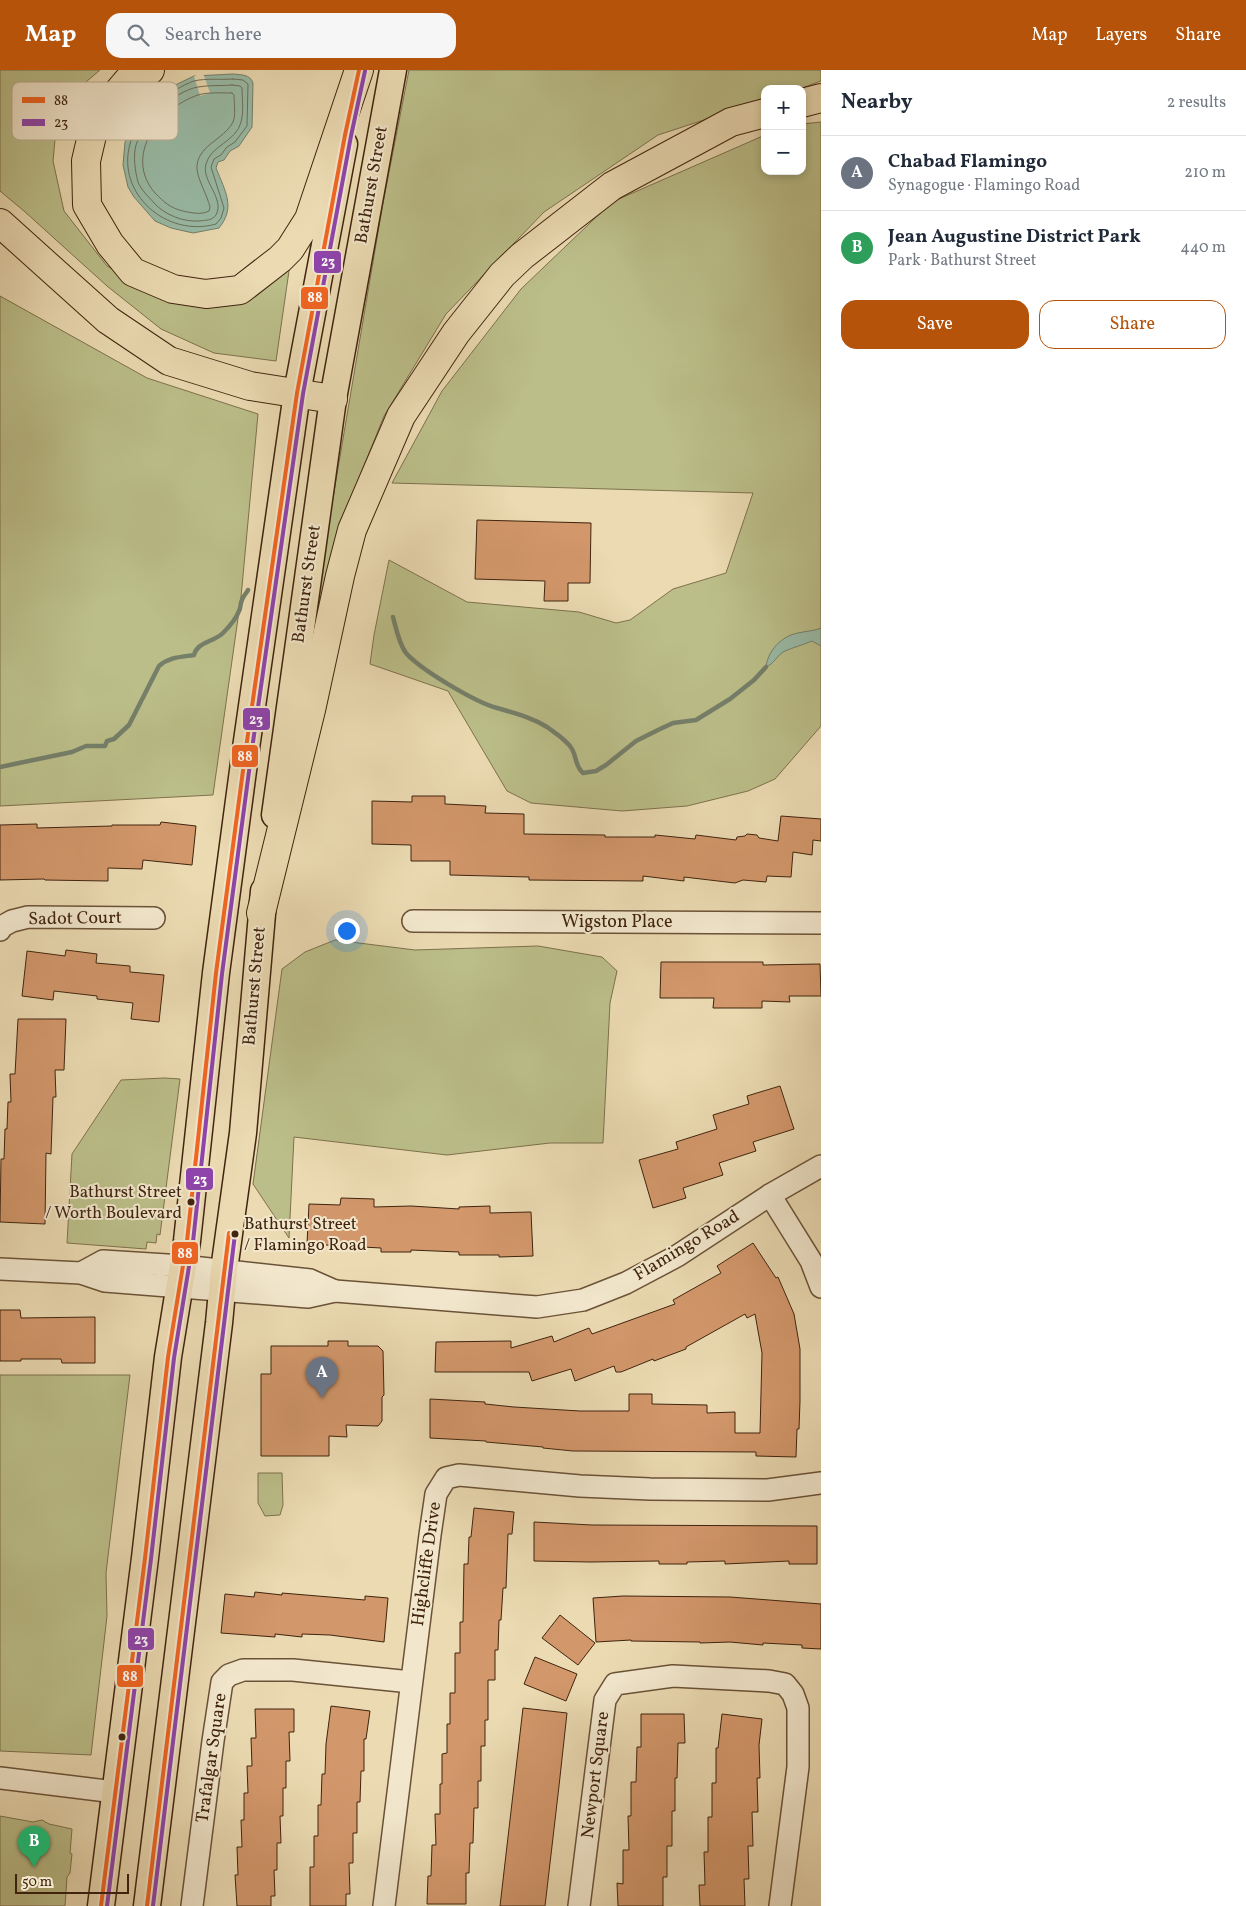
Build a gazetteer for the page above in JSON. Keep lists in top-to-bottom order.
{
  "streets": {
    "main road": ["Bathurst Street"],
    "street": [
      "Sadot Court",
      "Wigston Place",
      "Flamingo Road",
      "Highcliffe Drive",
      "Trafalgar Square",
      "Newport Square"
    ]
  },
  "crossings": [
    ["Bathurst Street", "Flamingo Road"],
    ["Highcliffe Drive", "Trafalgar Square"]
  ],
  "places": ["Bathurst Street / Worth Boulevard", "Bathurst Street / Flamingo Road"],
  "lines": ["transit line 88", "transit line 23"],
  "legend": ["88", "23"],
  "scale_bar": "50 m",
  "page": {
    "header": "Map",
    "search": "Search here",
    "nav": ["Map", "Layers", "Share"],
    "heading": ["Nearby", "2 results"],
    "map_buttons": ["+", "−"],
    "list": [
      {
        "mark": "A",
        "name": "Chabad Flamingo",
        "note": "Synagogue · Flamingo Road",
        "value": "210 m"
      },
      {
        "mark": "B",
        "name": "Jean Augustine District Park",
        "note": "Park · Bathurst Street",
        "value": "440 m"
      }
    ],
    "buttons": ["Save", "Share"],
    "pins": ["A", "B"],
    "scale": "50 m"
  }
}
